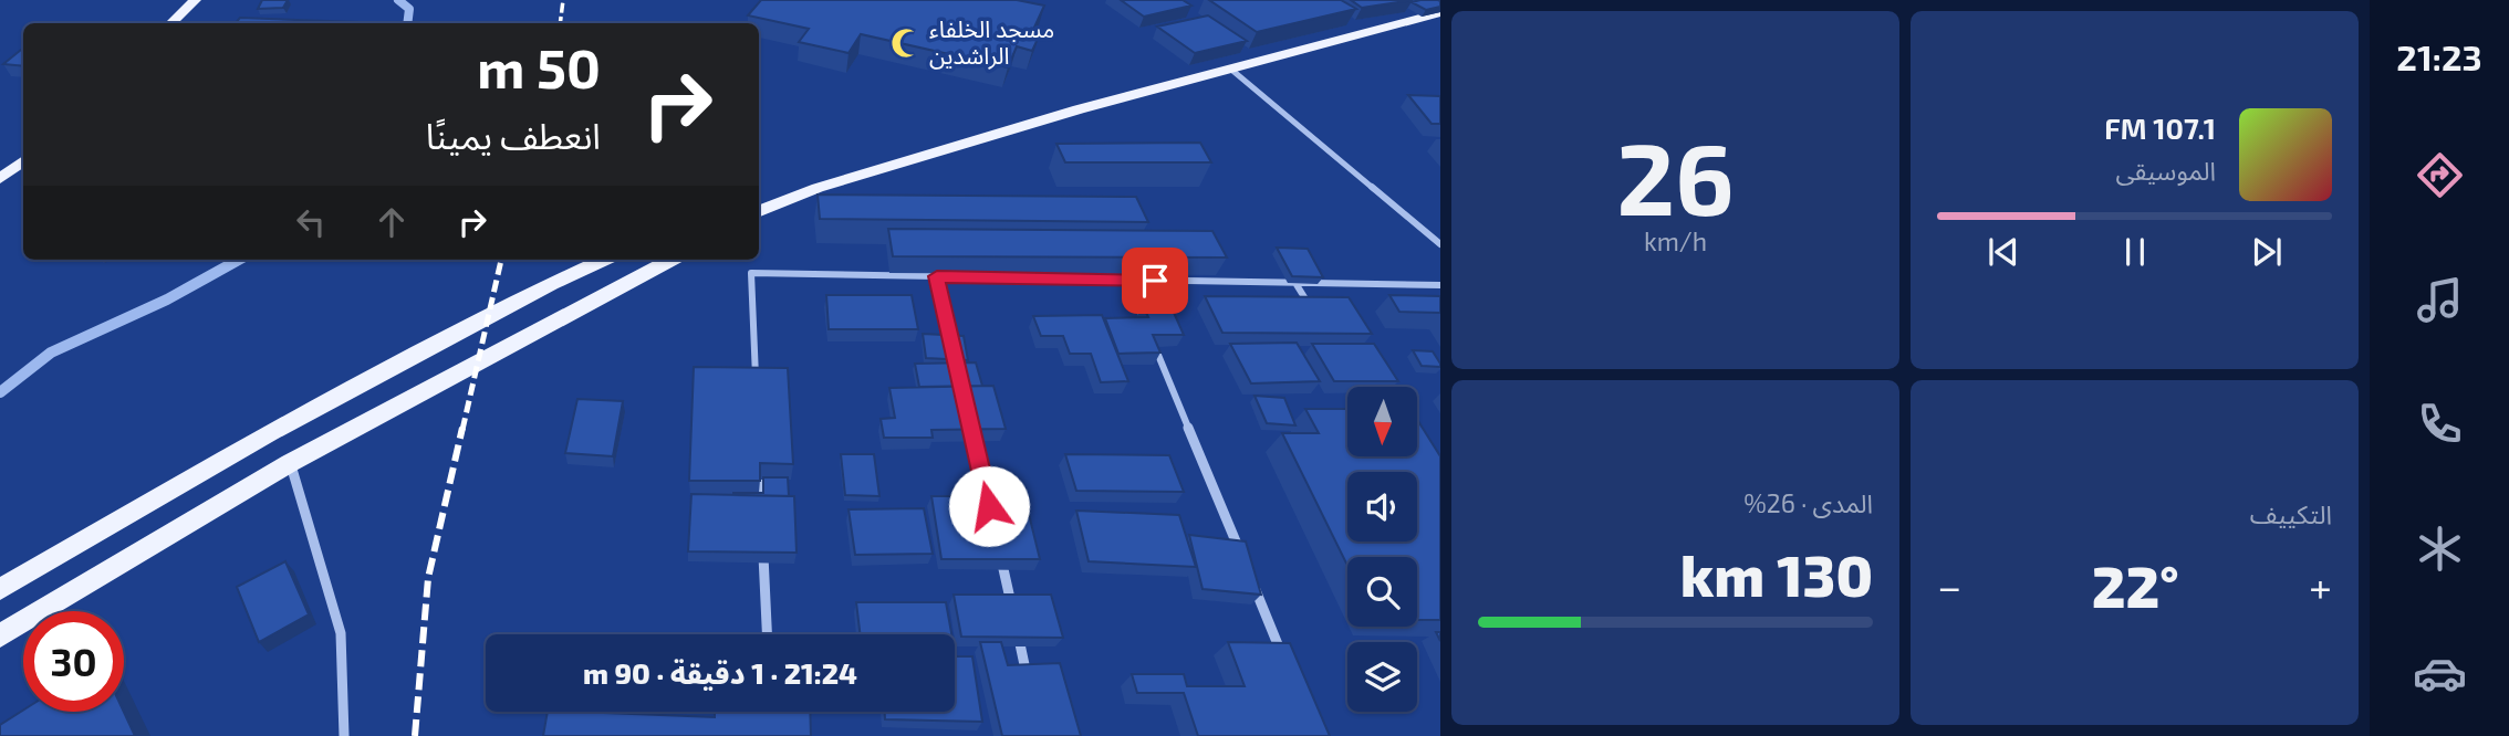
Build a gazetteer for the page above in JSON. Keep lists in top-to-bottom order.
{
  "places": {
    "mosque": ["مسجد الخلفاء الراشدين"]
  },
  "north": "bottom",
  "page": {
    "tabs": "21:23",
    "tile": [
      ["26", "km/h"],
      "التكييف",
      ["المدى · 26%", "130 km"]
    ],
    "turn": ["50 m", "انعطف يمينًا"],
    "song": ["107.1 FM", "الموسيقى"],
    "heat": ["−", "22°", "+"],
    "limit": "30",
    "trip": "21:24 · 1 دقيقة · 90 m"
  }
}
